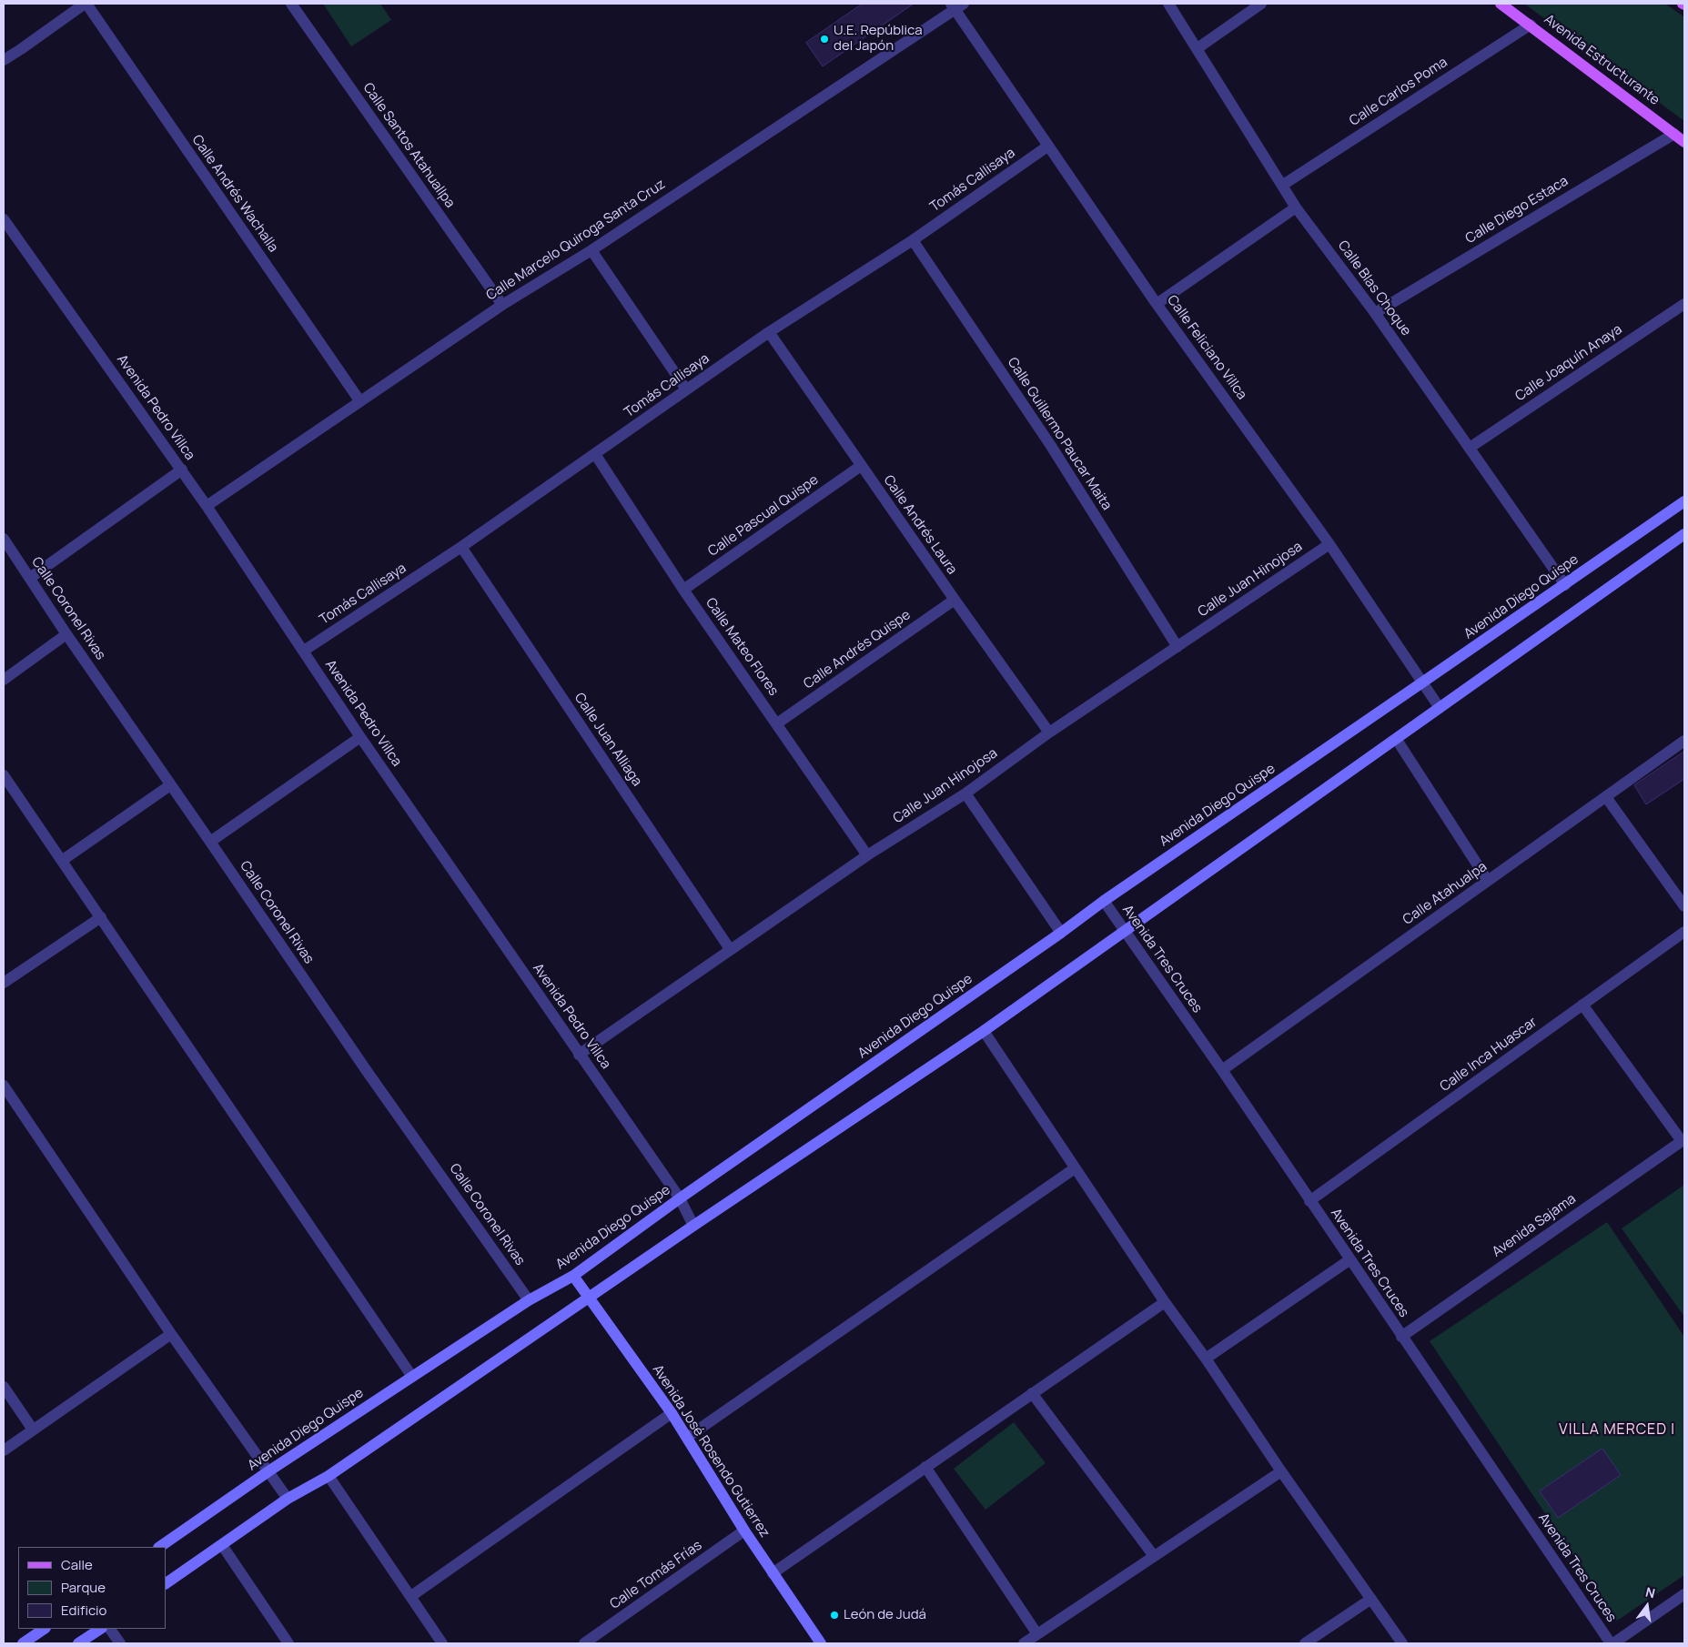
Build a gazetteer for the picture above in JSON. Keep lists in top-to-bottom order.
{
  "streets": {
    "main road": ["Avenida Estructurante"],
    "street": [
      "Calle Carlos Poma",
      "Calle Santos Atahuallpa",
      "Tomás Callisaya",
      "Calle Andrés Wachalla",
      "Calle Diego Estaca",
      "Calle Marcelo Quiroga Santa Cruz",
      "Calle Blas Choque",
      "Calle Feliciano Villca",
      "Calle Joaquín Anaya",
      "Avenida Pedro Villca",
      "Calle Guillermo Paucar Maita",
      "Calle Pascual Quispe",
      "Calle Andrés Laura",
      "Calle Juan Hinojosa",
      "Avenida Diego Quispe",
      "Calle Coronel Rivas",
      "Calle Mateo Flores",
      "Calle Andrés Quispe",
      "Calle Juan Alliaga",
      "Calle Atahualpa",
      "Avenida Tres Cruces",
      "Calle Inca Huascar",
      "Avenida Sajama",
      "Avenida José Rosendo Gutierrez",
      "Calle Tomás Frías"
    ]
  },
  "crossings": [
    ["Avenida Estructurante", "Calle Carlos Poma"],
    ["Avenida Estructurante", "Calle Diego Estaca"],
    ["Calle Carlos Poma", "Calle Blas Choque"],
    ["Calle Santos Atahuallpa", "Calle Marcelo Quiroga Santa Cruz"],
    ["Tomás Callisaya", "Calle Feliciano Villca"],
    ["Tomás Callisaya", "Avenida Pedro Villca"],
    ["Tomás Callisaya", "Calle Guillermo Paucar Maita"],
    ["Tomás Callisaya", "Calle Andrés Laura"],
    ["Tomás Callisaya", "Calle Mateo Flores"],
    ["Tomás Callisaya", "Calle Juan Alliaga"],
    ["Calle Andrés Wachalla", "Calle Marcelo Quiroga Santa Cruz"],
    ["Calle Diego Estaca", "Calle Blas Choque"],
    ["Calle Marcelo Quiroga Santa Cruz", "Calle Feliciano Villca"],
    ["Calle Marcelo Quiroga Santa Cruz", "Avenida Pedro Villca"],
    ["Calle Blas Choque", "Calle Joaquín Anaya"],
    ["Calle Blas Choque", "Avenida Diego Quispe"],
    ["Calle Feliciano Villca", "Calle Juan Hinojosa"],
    ["Calle Feliciano Villca", "Avenida Diego Quispe"],
    ["Avenida Pedro Villca", "Calle Juan Hinojosa"],
    ["Avenida Pedro Villca", "Avenida Diego Quispe"],
    ["Calle Guillermo Paucar Maita", "Calle Juan Hinojosa"],
    ["Calle Pascual Quispe", "Calle Andrés Laura"],
    ["Calle Pascual Quispe", "Calle Mateo Flores"],
    ["Calle Andrés Laura", "Calle Juan Hinojosa"],
    ["Calle Andrés Laura", "Calle Andrés Quispe"],
    ["Calle Juan Hinojosa", "Calle Mateo Flores"],
    ["Calle Juan Hinojosa", "Calle Juan Alliaga"],
    ["Avenida Diego Quispe", "Calle Coronel Rivas"],
    ["Avenida Diego Quispe", "Avenida Tres Cruces"],
    ["Avenida Diego Quispe", "Avenida José Rosendo Gutierrez"],
    ["Calle Mateo Flores", "Calle Andrés Quispe"],
    ["Calle Atahualpa", "Avenida Tres Cruces"],
    ["Avenida Tres Cruces", "Calle Inca Huascar"],
    ["Avenida Tres Cruces", "Avenida Sajama"],
    ["Avenida José Rosendo Gutierrez", "Calle Tomás Frías"]
  ],
  "districts": ["VILLA MERCED I"],
  "places": ["U.E. República del Japón", "León de Judá"],
  "legend": ["Calle", "Parque", "Edificio"],
  "north": "top"
}
